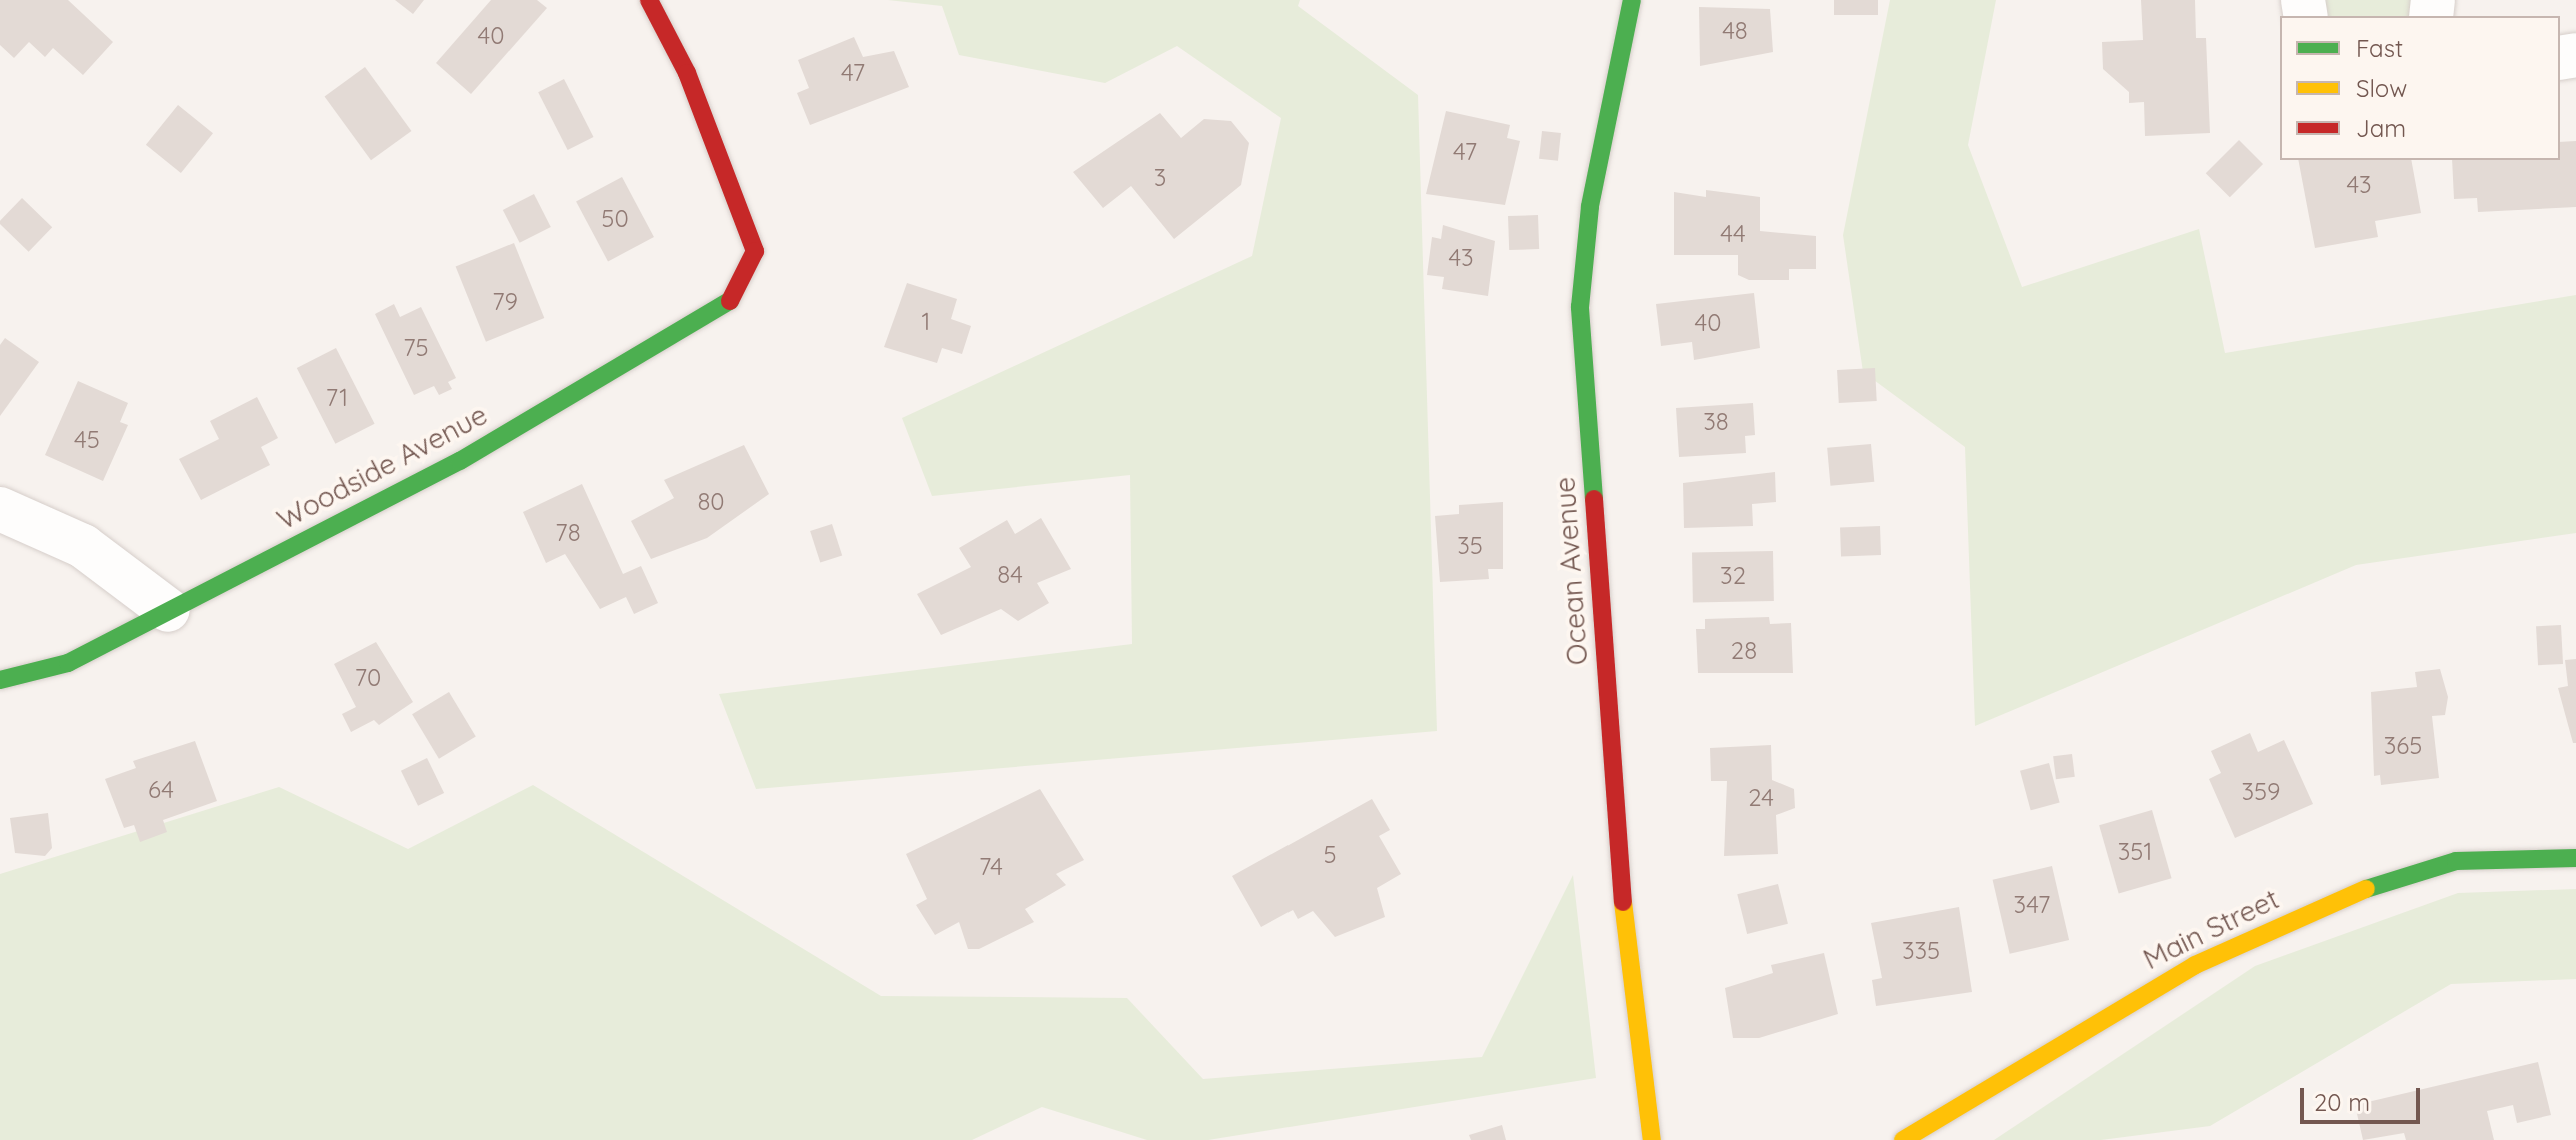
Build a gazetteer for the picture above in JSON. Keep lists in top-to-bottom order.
{
  "streets": {
    "main road": ["Woodside Avenue", "Ocean Avenue", "Main Street"]
  },
  "house_numbers": [
    "48",
    "40",
    "47",
    "47",
    "3",
    "43",
    "50",
    "44",
    "43",
    "79",
    "1",
    "40",
    "75",
    "71",
    "38",
    "45",
    "80",
    "78",
    "35",
    "84",
    "32",
    "28",
    "70",
    "365",
    "64",
    "359",
    "24",
    "351",
    "5",
    "74",
    "347",
    "335"
  ],
  "legend": ["Fast", "Slow", "Jam"],
  "scale_bar": "20 m"
}
